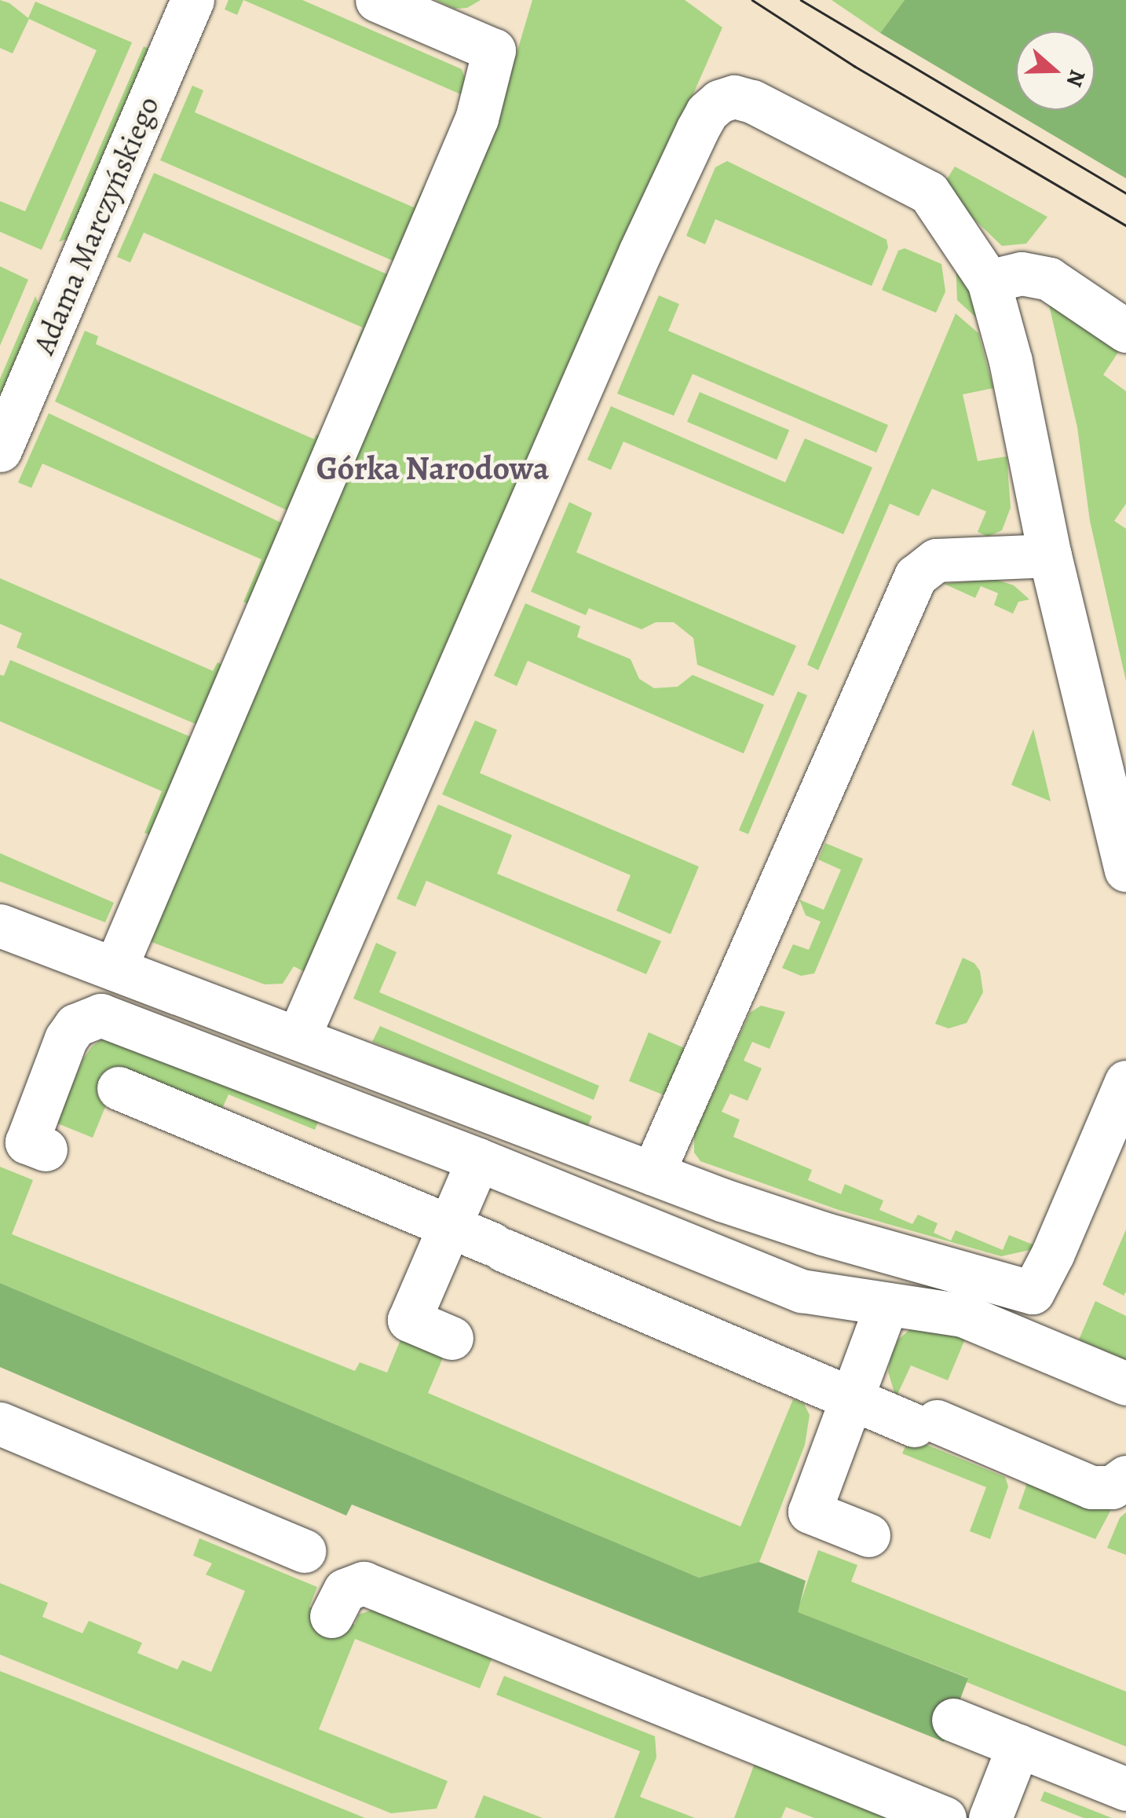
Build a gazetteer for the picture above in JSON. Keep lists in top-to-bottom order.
{
  "streets": {
    "street": ["Adama Marczyńskiego"]
  },
  "districts": ["Górka Narodowa"],
  "north": "right"
}
